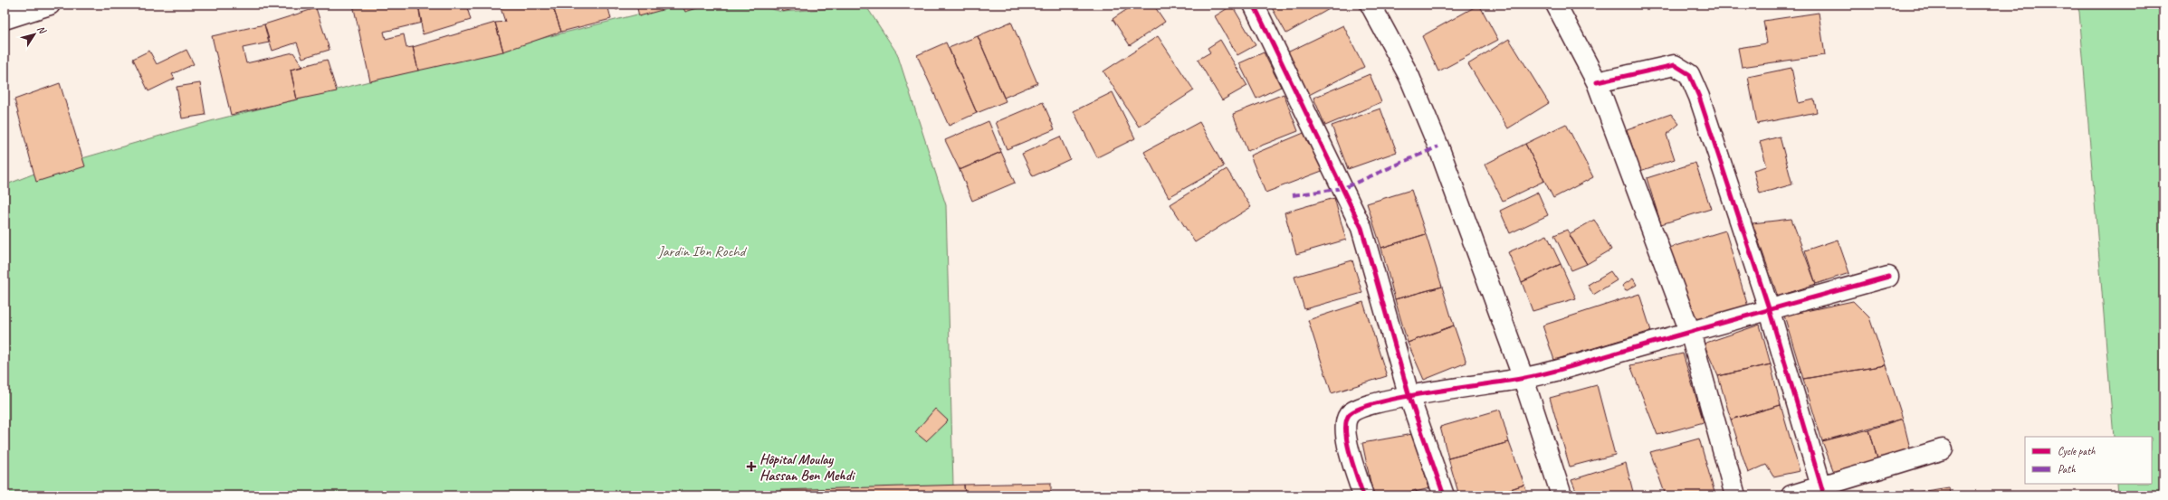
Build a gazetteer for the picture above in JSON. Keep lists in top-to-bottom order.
{
  "parks": ["Jardin Ibn Rochd"],
  "places": {
    "health": ["Hôpital Moulay Hassan Ben Mehdi"]
  },
  "legend": ["Cycle path", "Path"],
  "north": "top right"
}
